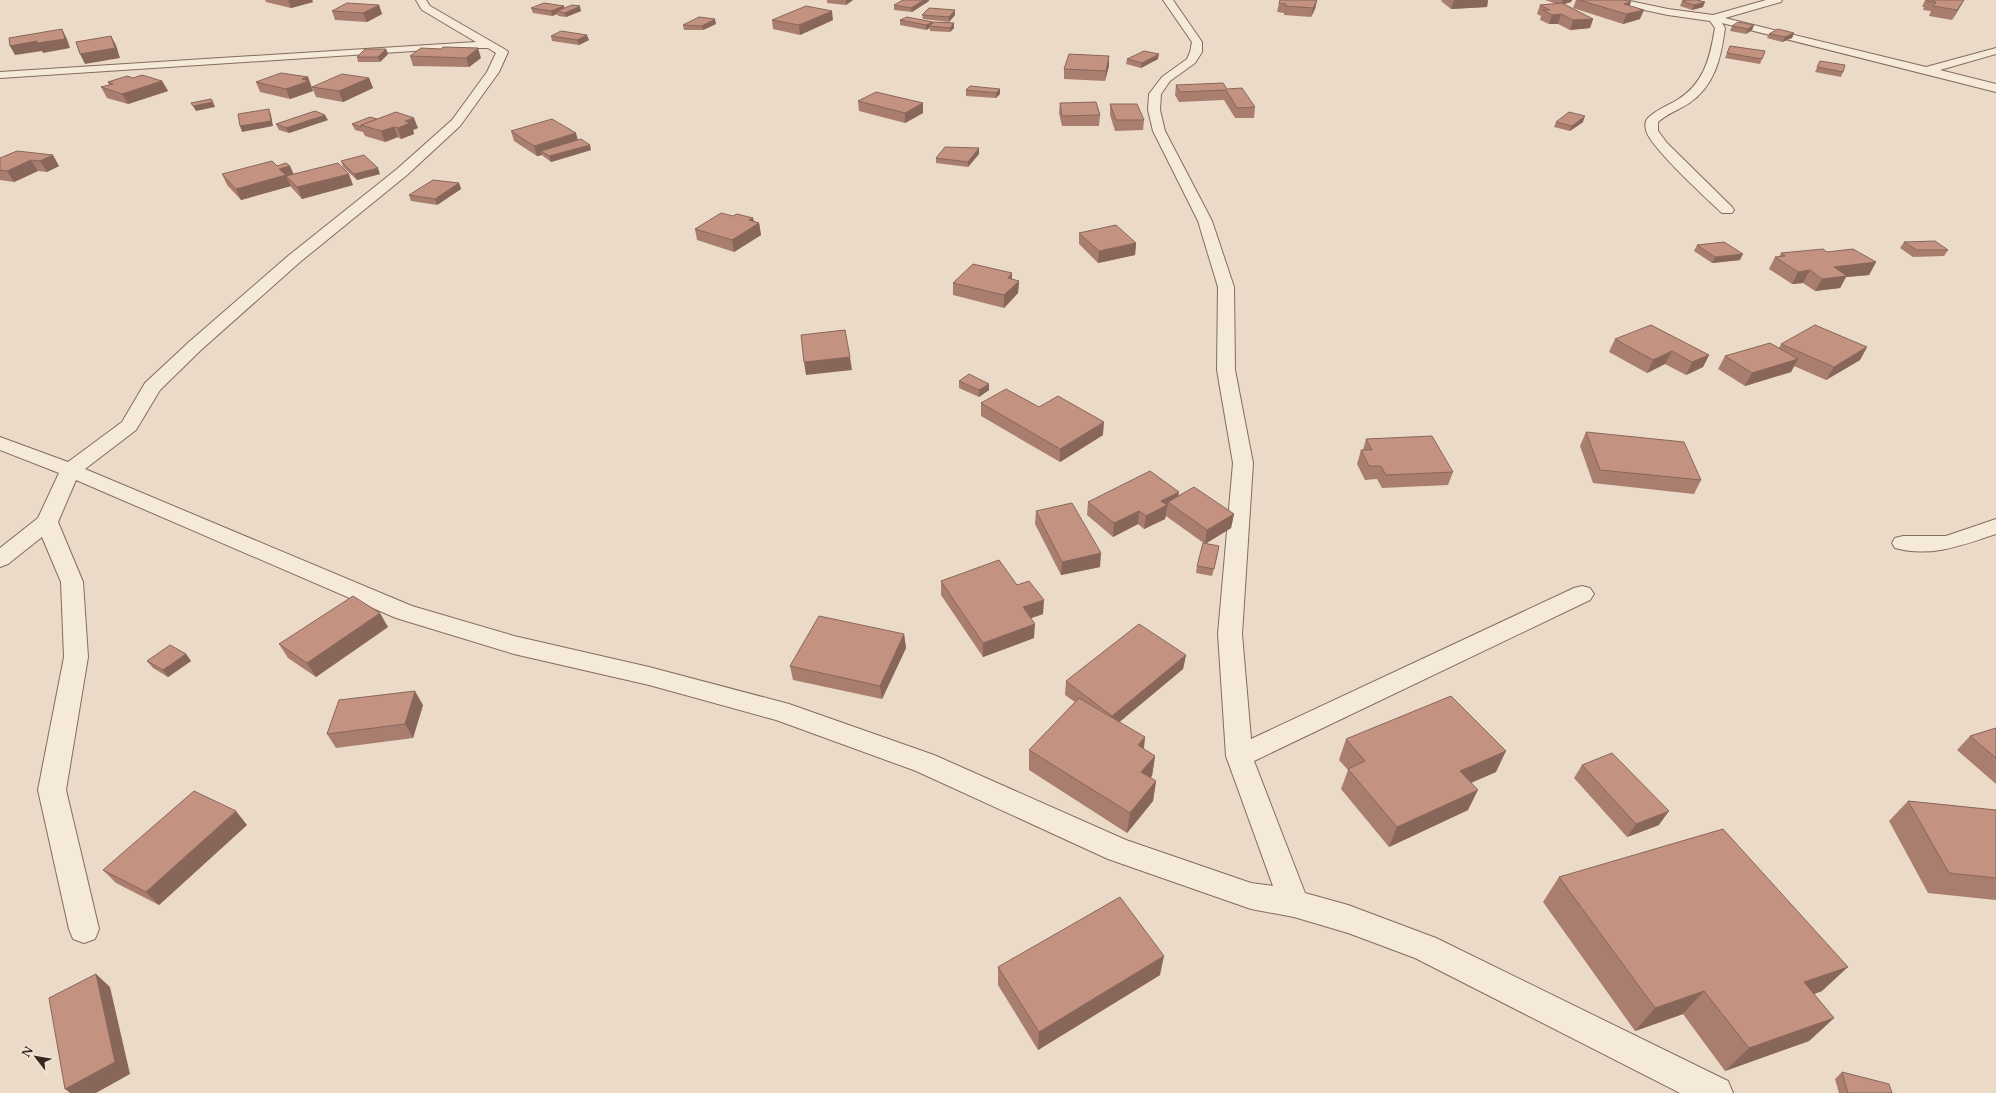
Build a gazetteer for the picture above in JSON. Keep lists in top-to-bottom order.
{
  "north": "top left"
}
